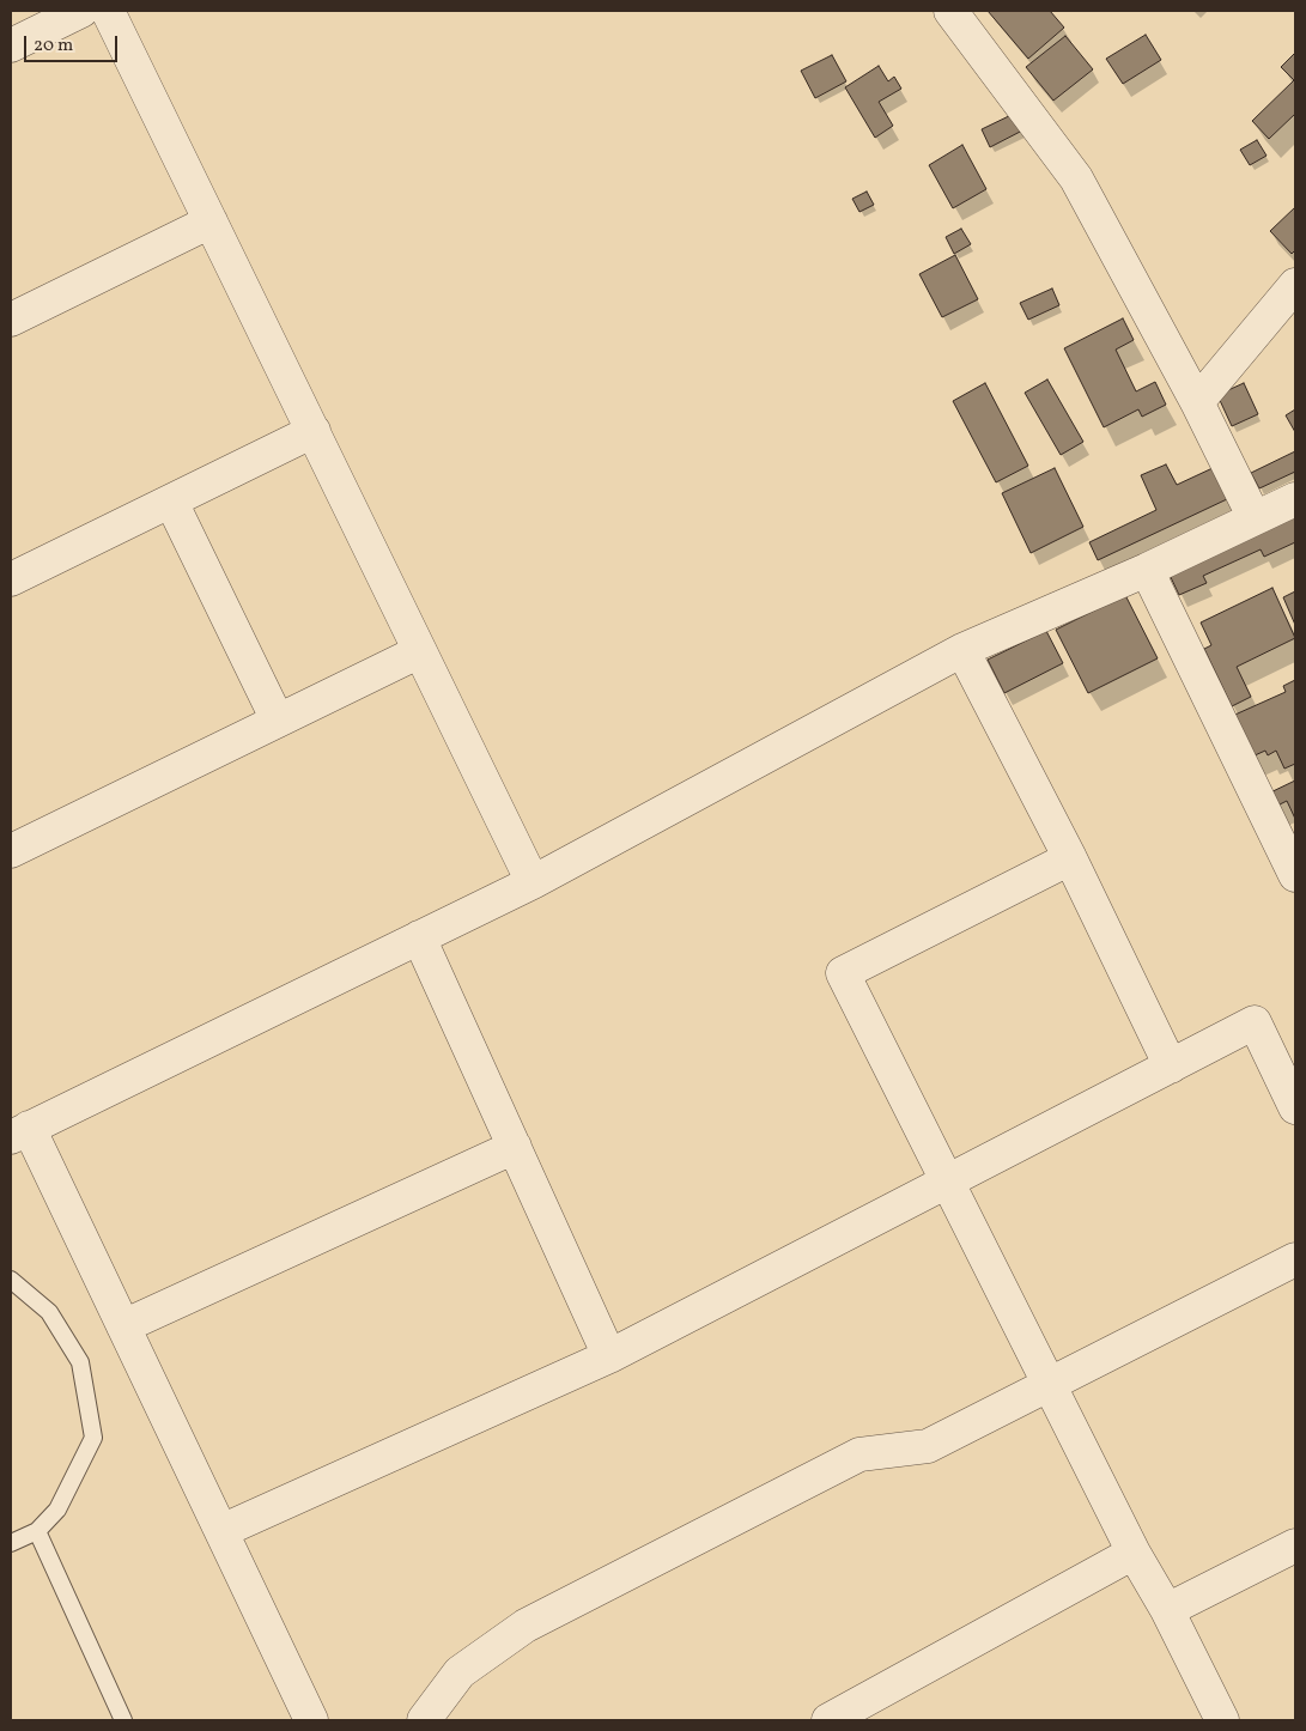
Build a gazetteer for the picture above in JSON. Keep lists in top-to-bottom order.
{
  "scale_bar": "20 m"
}
